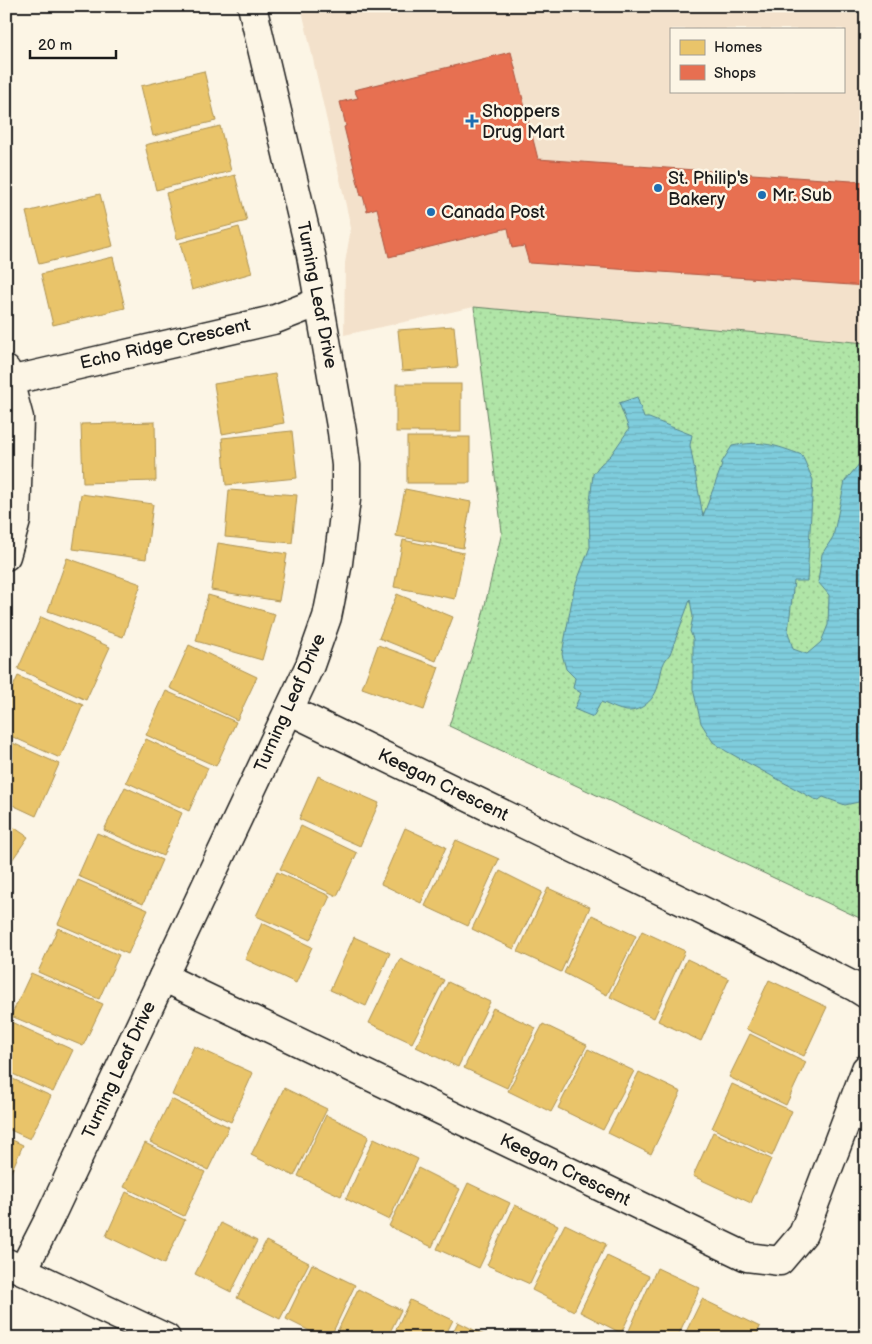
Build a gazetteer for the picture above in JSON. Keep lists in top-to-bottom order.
{
  "streets": {
    "street": ["Turning Leaf Drive", "Echo Ridge Crescent", "Keegan Crescent"]
  },
  "crossings": [
    ["Turning Leaf Drive", "Echo Ridge Crescent"],
    ["Turning Leaf Drive", "Keegan Crescent"]
  ],
  "places": {
    "health": ["Shoppers Drug Mart"],
    "other": ["St. Philip's Bakery", "Mr. Sub", "Canada Post"]
  },
  "legend": ["Homes", "Shops"],
  "scale_bar": "20 m"
}
